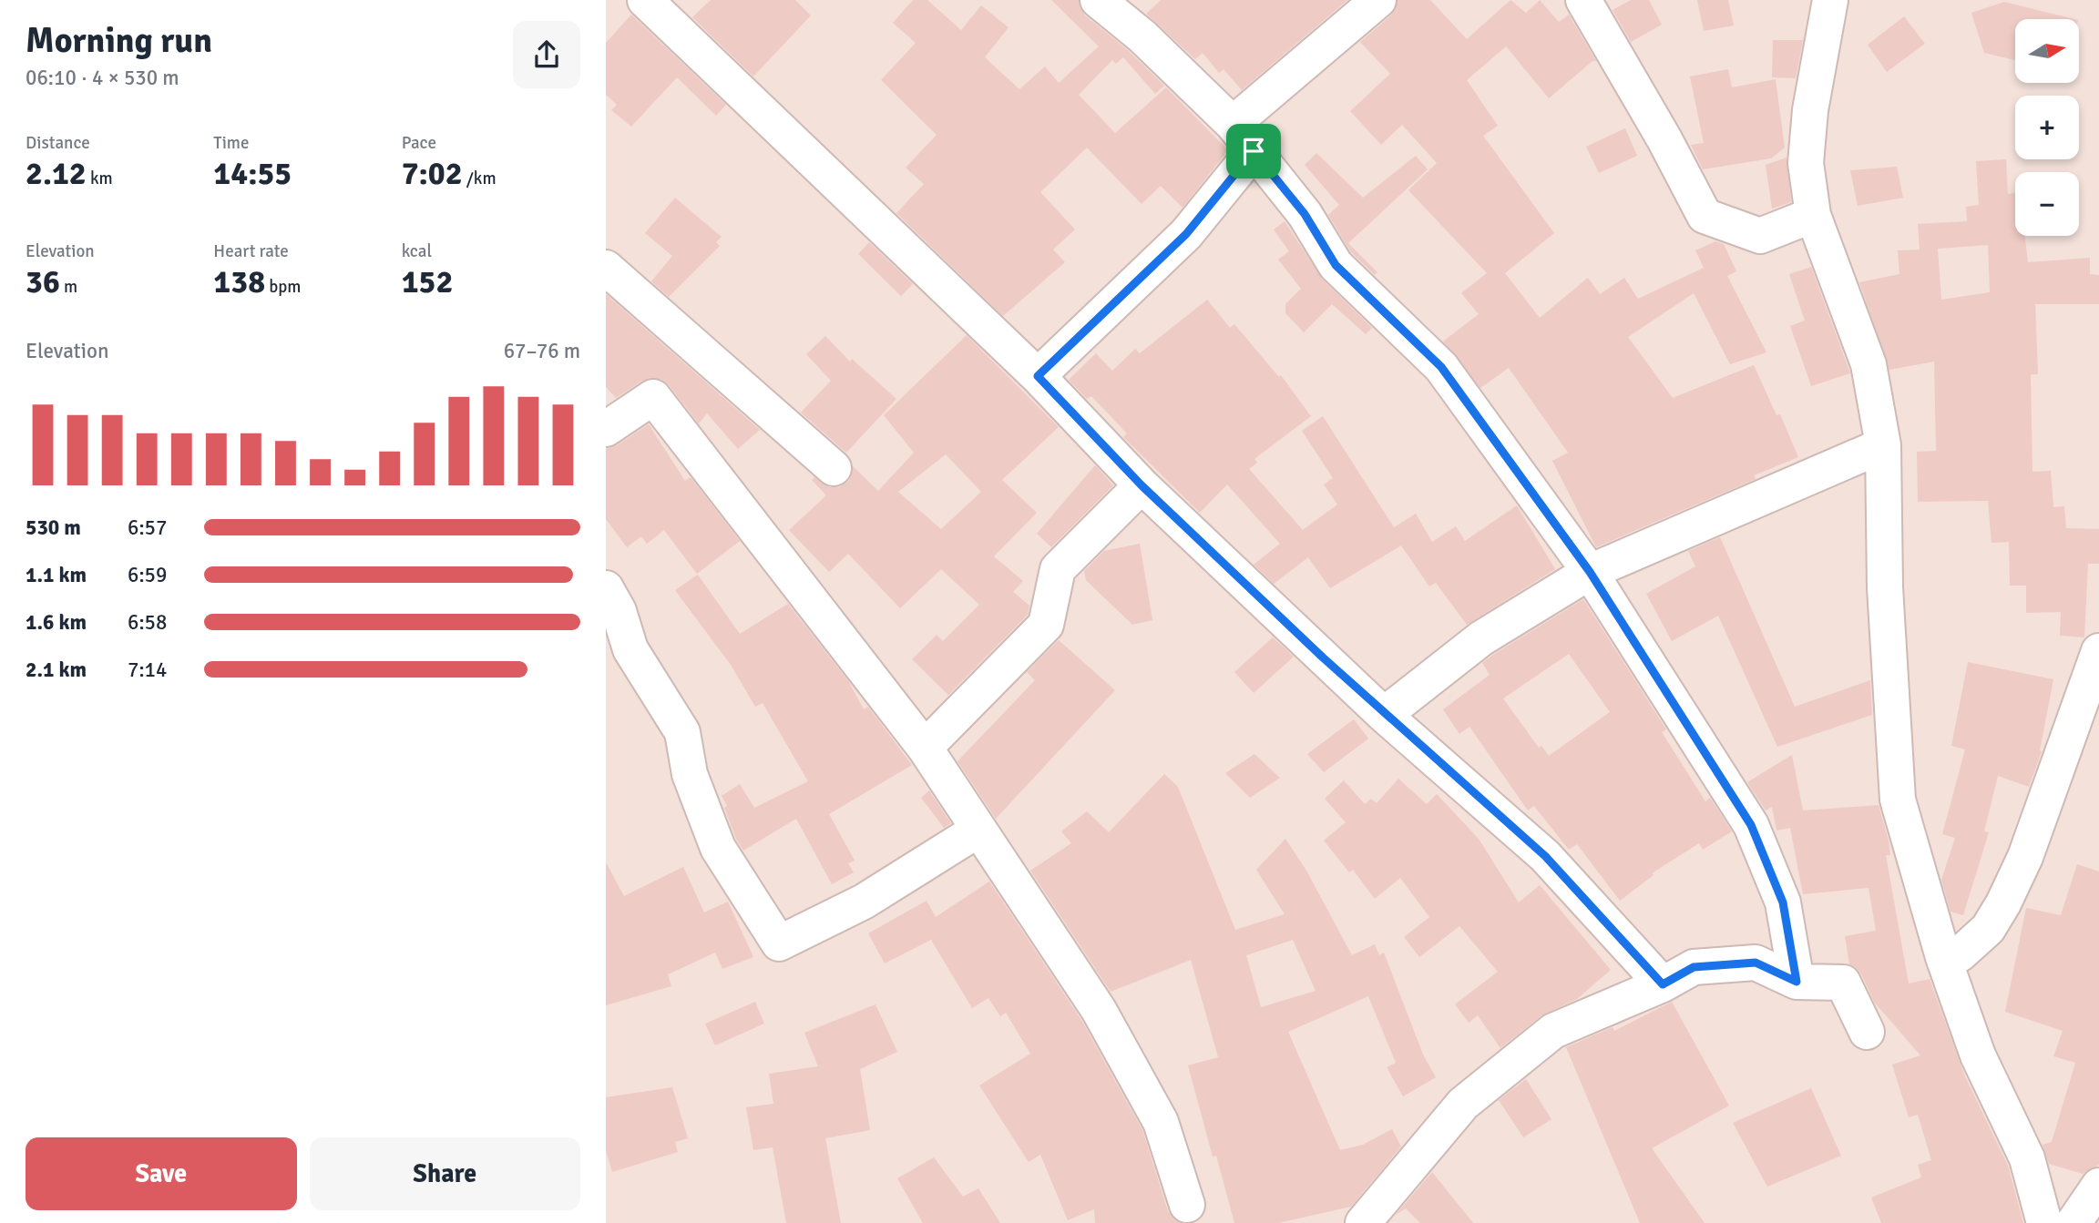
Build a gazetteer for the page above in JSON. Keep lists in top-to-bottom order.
{
  "north": "right",
  "page": {
    "heading": ["Morning run", "06:10 · 4 × 530 m"],
    "map_buttons": ["+", "−"],
    "stats": [
      ["Distance", "2.12 km"],
      ["Time", "14:55"],
      ["Pace", "7:02 /km"],
      ["Elevation", "36 m"],
      ["Heart rate", "138 bpm"],
      ["kcal", "152"]
    ],
    "chart": ["Elevation", "67–76 m"],
    "list": [
      {
        "name": "530 m",
        "note": "6:57"
      },
      {
        "name": "1.1 km",
        "note": "6:59"
      },
      {
        "name": "1.6 km",
        "note": "6:58"
      },
      {
        "name": "2.1 km",
        "note": "7:14"
      }
    ],
    "buttons": ["Save", "Share"]
  }
}
